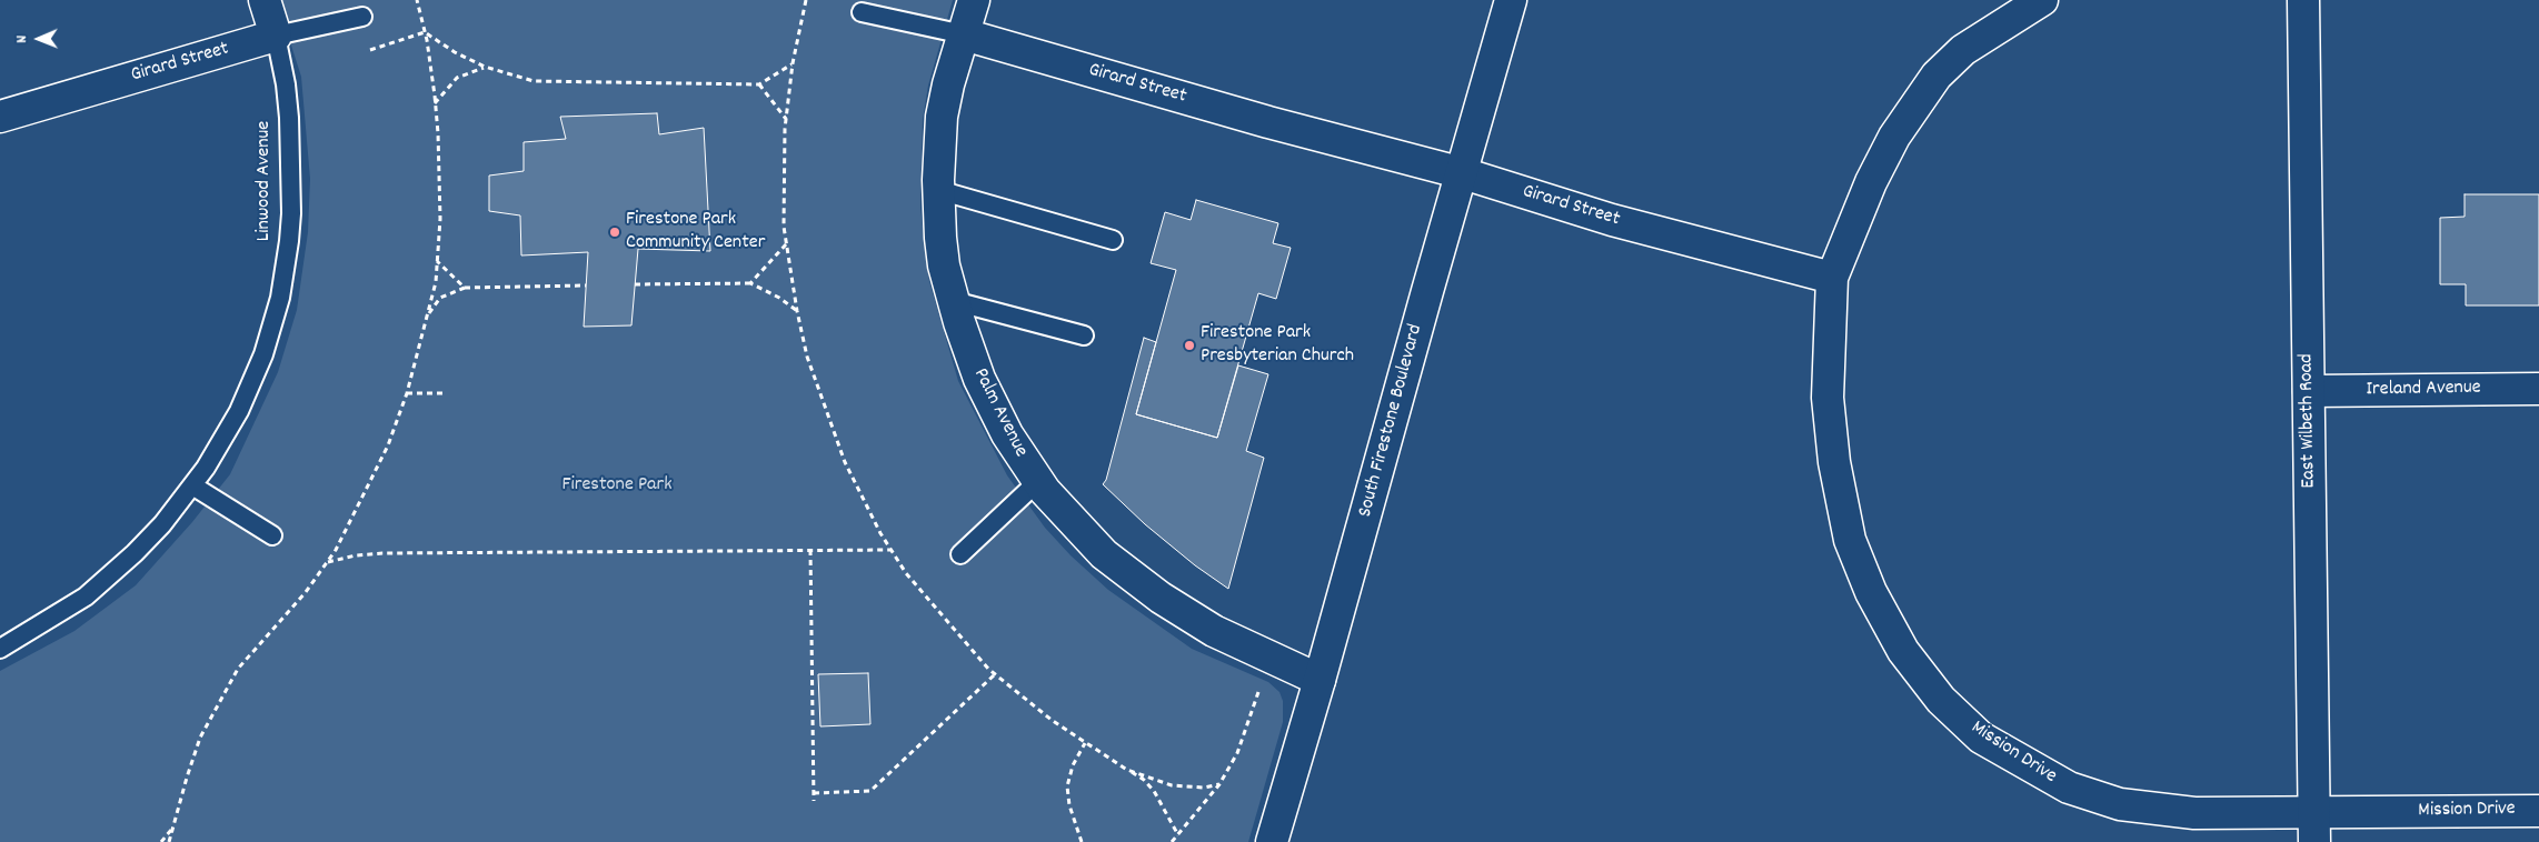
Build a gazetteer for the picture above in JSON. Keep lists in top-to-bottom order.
{
  "streets": {
    "street": [
      "Girard Street",
      "Ireland Avenue",
      "Palm Avenue",
      "South Firestone Boulevard",
      "East Wilbeth Road",
      "Mission Drive"
    ],
    "lane": ["Linwood Avenue"]
  },
  "crossings": [
    ["Girard Street", "Linwood Avenue"],
    ["Girard Street", "Palm Avenue"],
    ["Girard Street", "South Firestone Boulevard"],
    ["Girard Street", "Mission Drive"],
    ["Ireland Avenue", "East Wilbeth Road"],
    ["Palm Avenue", "South Firestone Boulevard"],
    ["East Wilbeth Road", "Mission Drive"]
  ],
  "parks": ["Firestone Park"],
  "places": ["Firestone Park Community Center", "Firestone Park Presbyterian Church"],
  "north": "left"
}
